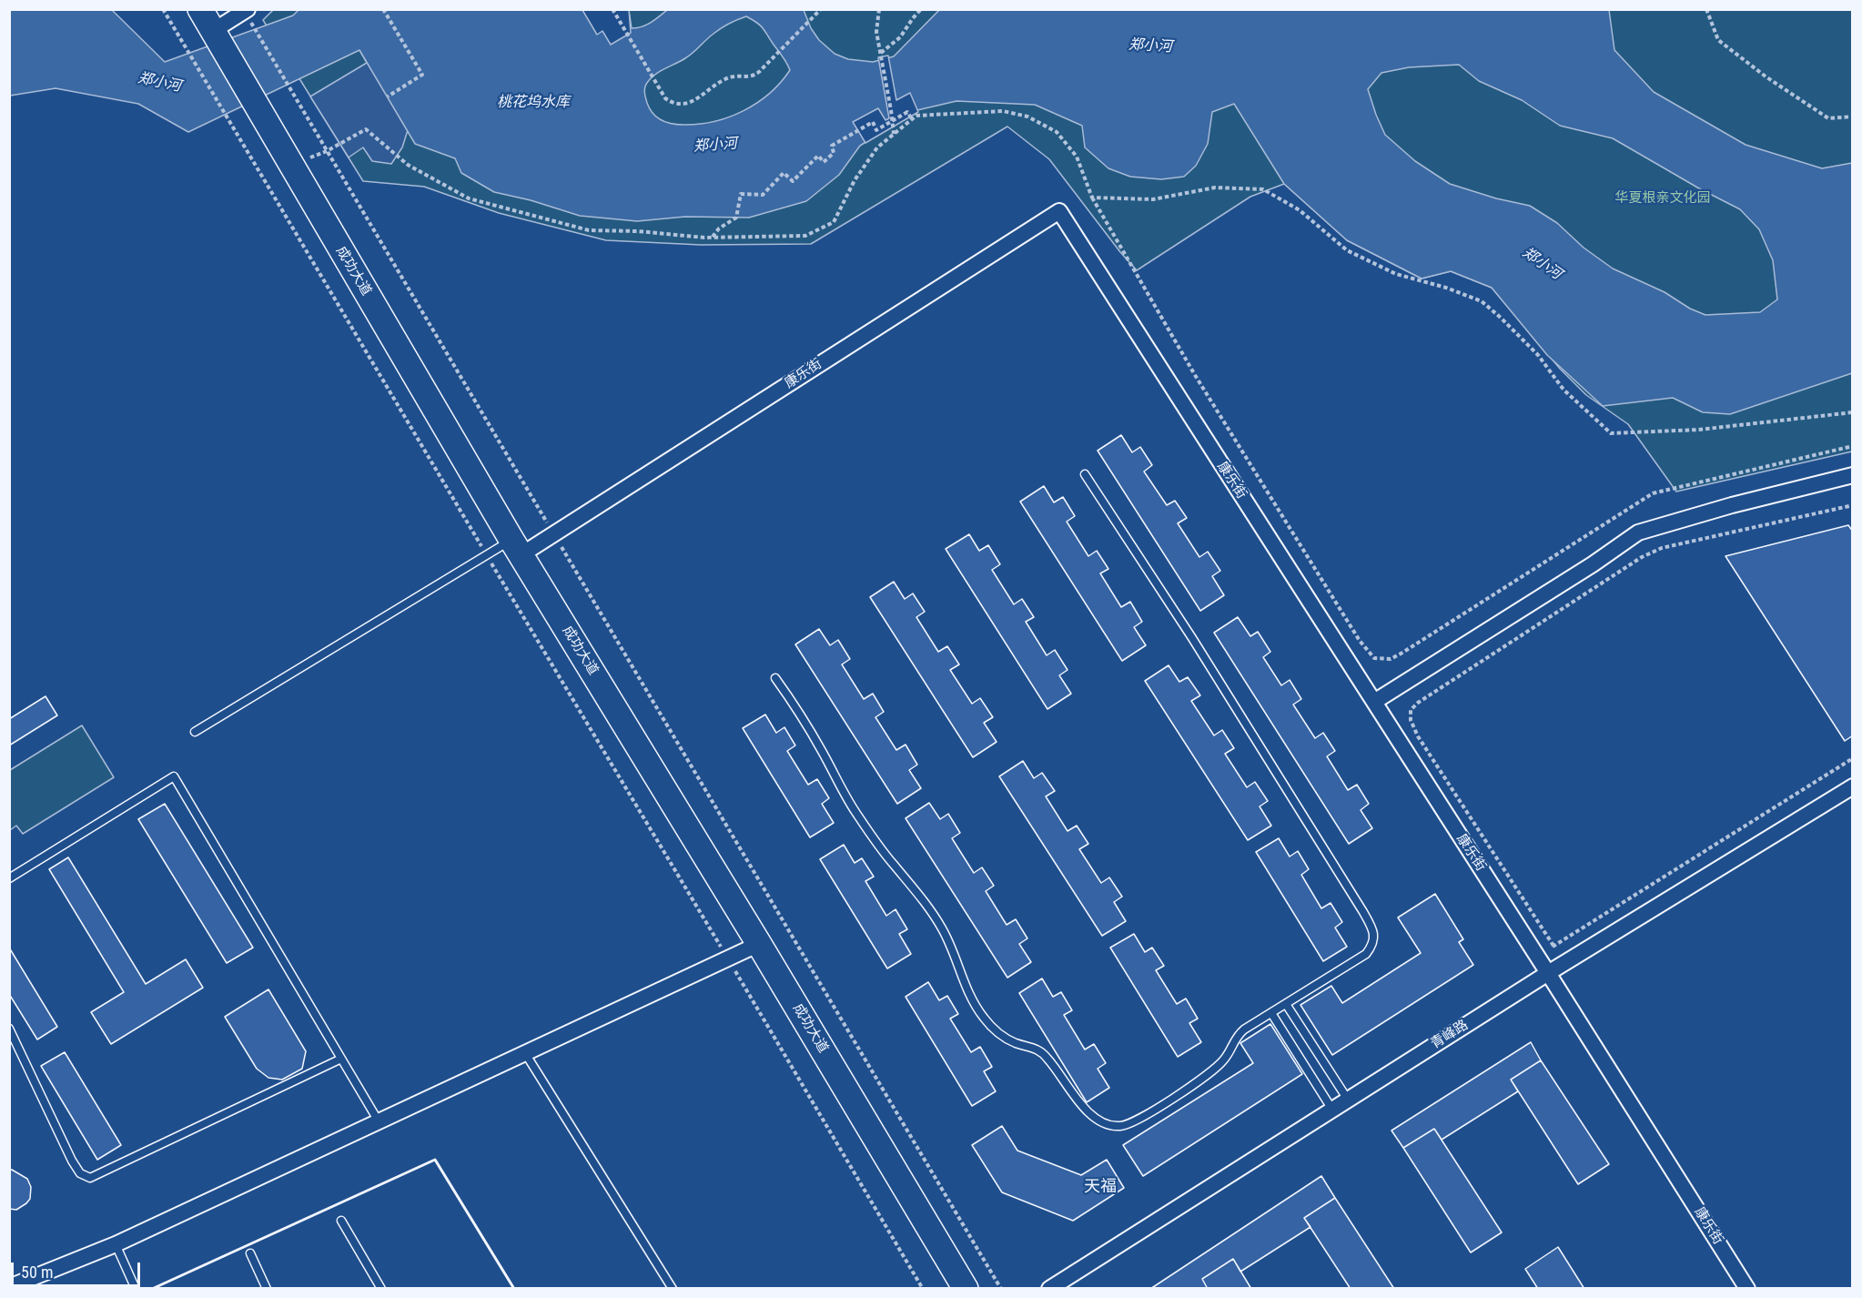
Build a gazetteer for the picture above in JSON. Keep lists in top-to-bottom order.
{
  "streets": {
    "main road": ["成功大道"],
    "street": ["康乐街", "青峰路"]
  },
  "crossings": [
    ["成功大道", "康乐街"],
    ["康乐街", "青峰路"]
  ],
  "districts": ["天福"],
  "water": ["郑小河", "桃花坞水库"],
  "parks": ["华夏根亲文化园"],
  "scale_bar": "50 m"
}
